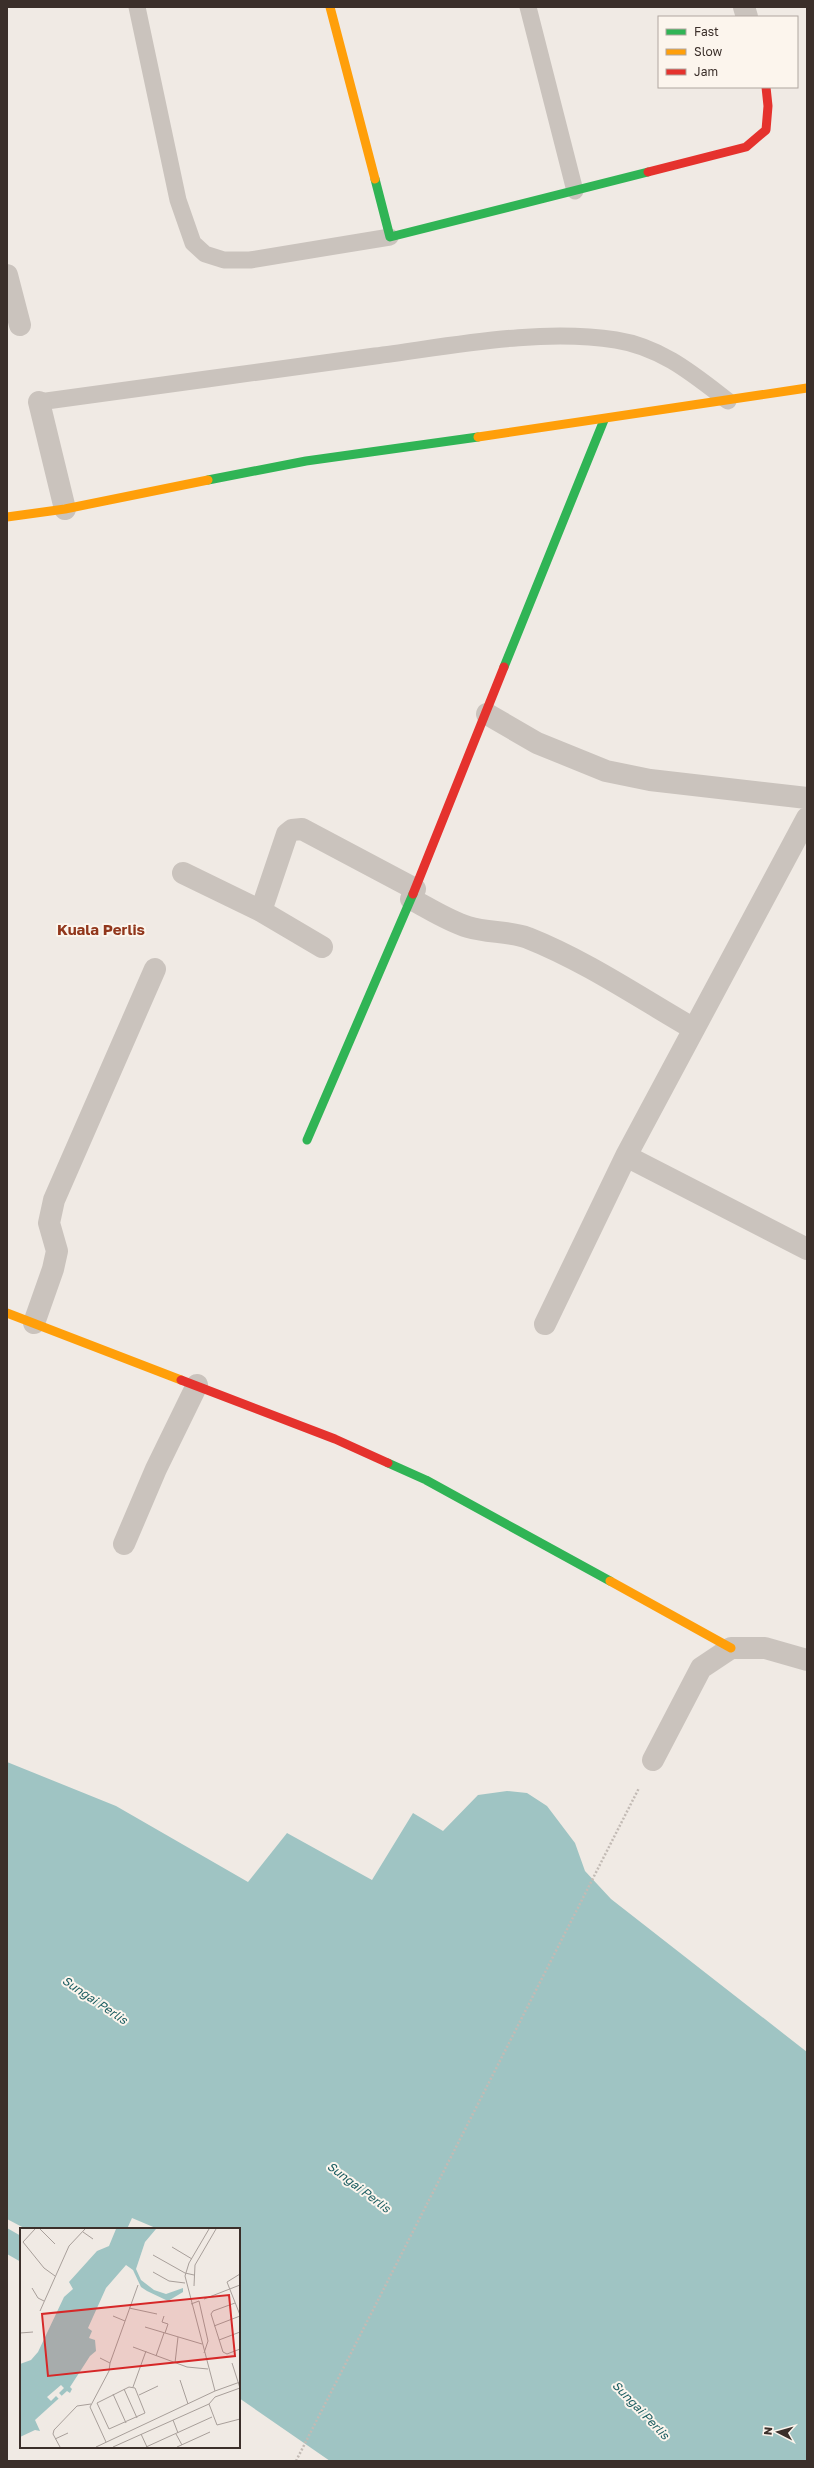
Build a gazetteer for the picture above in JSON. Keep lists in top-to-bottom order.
{
  "districts": ["Kuala Perlis"],
  "water": ["Sungai Perlis"],
  "legend": ["Fast", "Slow", "Jam"],
  "north": "left"
}
